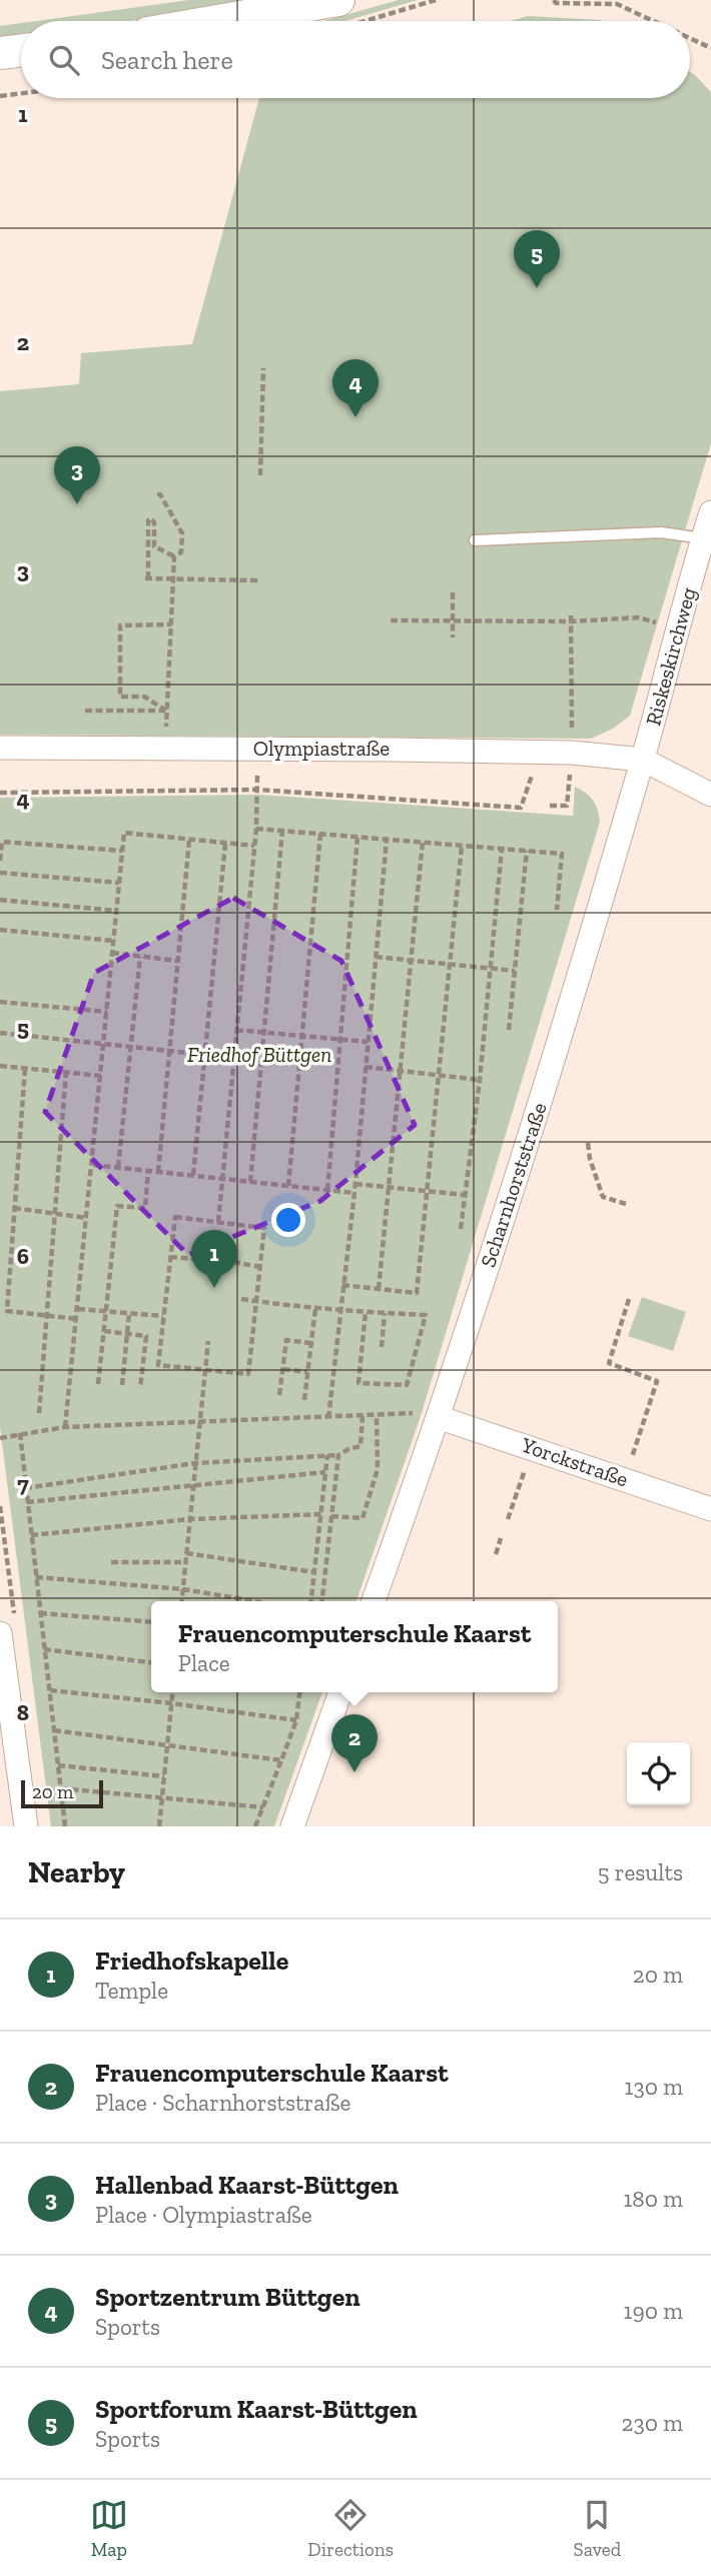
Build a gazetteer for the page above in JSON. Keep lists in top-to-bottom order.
{
  "streets": {
    "street": [
      "Riskeskirchweg",
      "Olympiastraße",
      "Scharnhorststraße",
      "Yorckstraße"
    ]
  },
  "crossings": [
    ["Riskeskirchweg", "Olympiastraße"],
    ["Riskeskirchweg", "Scharnhorststraße"],
    ["Olympiastraße", "Scharnhorststraße"],
    ["Scharnhorststraße", "Yorckstraße"]
  ],
  "parks": ["Friedhof Büttgen"],
  "scale_bar": "20 m",
  "page": {
    "search": "Search here",
    "pins": [
      "5",
      "4",
      "3",
      "1",
      "2"
    ],
    "popup": ["Frauencomputerschule Kaarst", "Place"],
    "scale": "20 m",
    "heading": ["Nearby", "5 results"],
    "list": [
      {
        "mark": "1",
        "name": "Friedhofskapelle",
        "note": "Temple",
        "value": "20 m"
      },
      {
        "mark": "2",
        "name": "Frauencomputerschule Kaarst",
        "note": "Place · Scharnhorststraße",
        "value": "130 m"
      },
      {
        "mark": "3",
        "name": "Hallenbad Kaarst-Büttgen",
        "note": "Place · Olympiastraße",
        "value": "180 m"
      },
      {
        "mark": "4",
        "name": "Sportzentrum Büttgen",
        "note": "Sports",
        "value": "190 m"
      },
      {
        "mark": "5",
        "name": "Sportforum Kaarst-Büttgen",
        "note": "Sports",
        "value": "230 m"
      }
    ],
    "nav": ["Map", "Directions", "Saved"]
  },
  "grid": {
    "rows": [
      "1",
      "2",
      "3",
      "4",
      "5",
      "6",
      "7",
      "8"
    ]
  }
}
